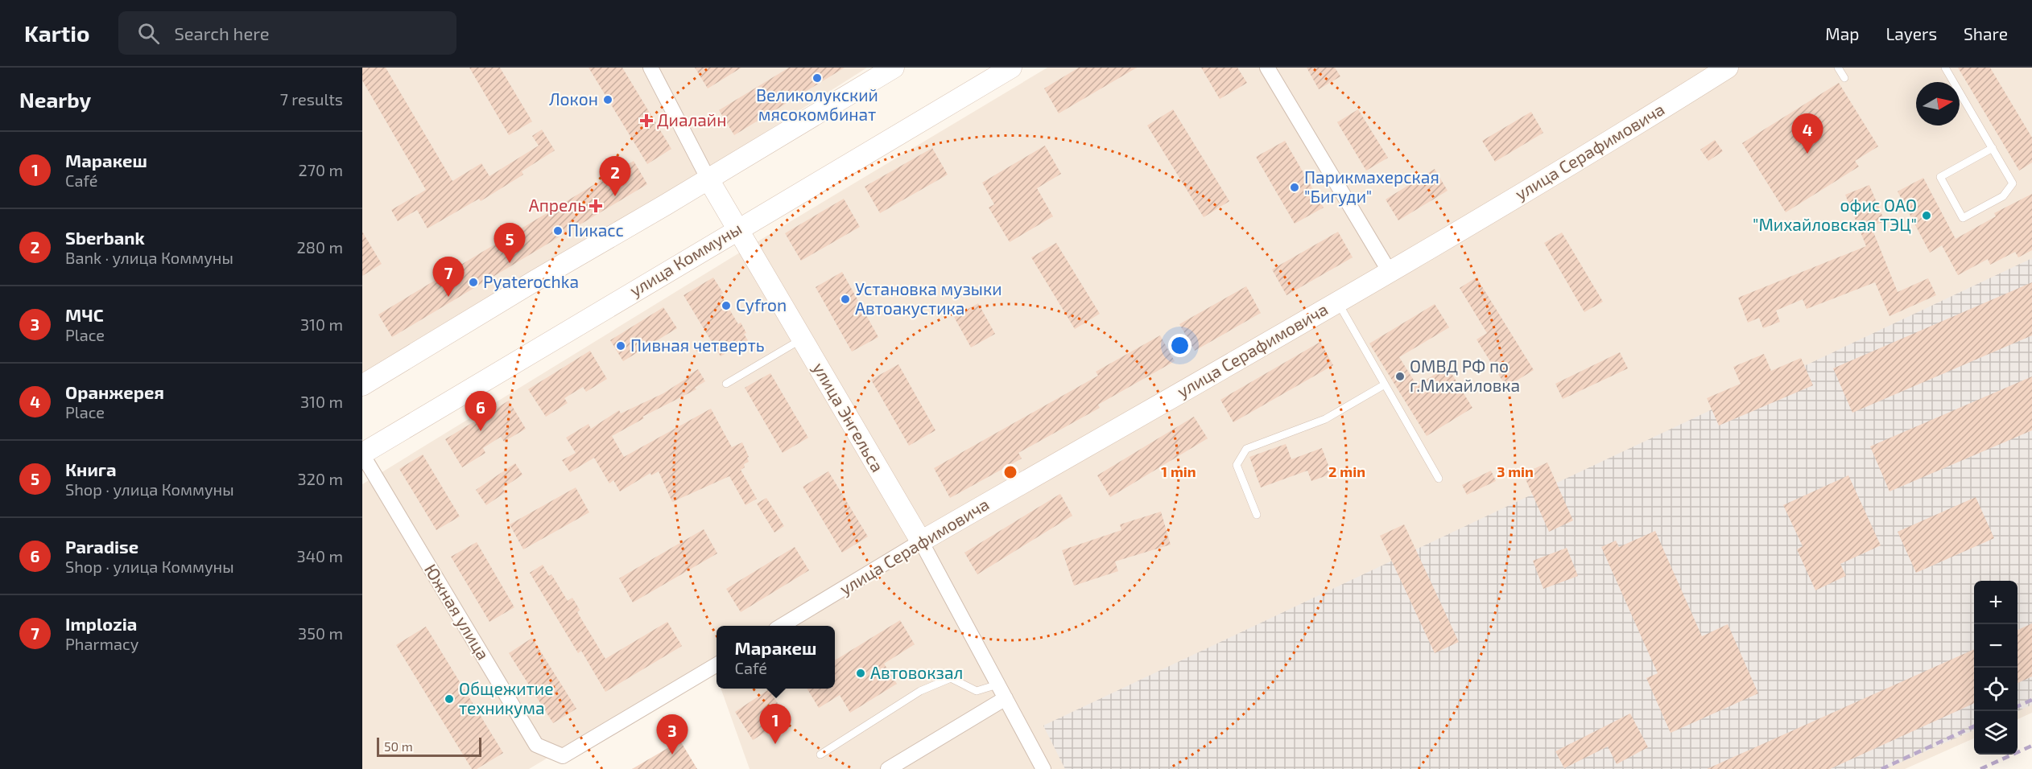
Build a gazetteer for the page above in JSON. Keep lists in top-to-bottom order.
{
  "streets": {
    "street": [
      "улица Серафимовича",
      "улица Коммуны",
      "улица Энгельса",
      "Южная улица"
    ]
  },
  "crossings": [
    ["улица Серафимовича", "улица Энгельса"],
    ["улица Коммуны", "улица Энгельса"],
    ["улица Коммуны", "Южная улица"]
  ],
  "places": {
    "other": [
      "Великолукский мясокомбинат",
      "Локон",
      "Парикмахерская \"Бигуди\"",
      "офис ОАО \"Михайловская ТЭЦ\"",
      "Пикасс",
      "Pyaterochka",
      "Установка музыки Автоакустика",
      "Cyfron",
      "Пивная четверть",
      "ОМВД РФ по г.Михайловка",
      "Автовокзал",
      "Общежитие техникума"
    ],
    "health": ["Диалайн", "Апрель"]
  },
  "scale_bar": "50 m",
  "north": "right",
  "page": {
    "header": "Kartio",
    "search": "Search here",
    "nav": ["Map", "Layers", "Share"],
    "heading": ["Nearby", "7 results"],
    "pins": [
      "4",
      "2",
      "5",
      "7",
      "6",
      "1",
      "3"
    ],
    "list": [
      {
        "mark": "1",
        "name": "Маракеш",
        "note": "Café",
        "value": "270 m"
      },
      {
        "mark": "2",
        "name": "Sberbank",
        "note": "Bank · улица Коммуны",
        "value": "280 m"
      },
      {
        "mark": "3",
        "name": "МЧС",
        "note": "Place",
        "value": "310 m"
      },
      {
        "mark": "4",
        "name": "Оранжерея",
        "note": "Place",
        "value": "310 m"
      },
      {
        "mark": "5",
        "name": "Книга",
        "note": "Shop · улица Коммуны",
        "value": "320 m"
      },
      {
        "mark": "6",
        "name": "Paradise",
        "note": "Shop · улица Коммуны",
        "value": "340 m"
      },
      {
        "mark": "7",
        "name": "Implozia",
        "note": "Pharmacy",
        "value": "350 m"
      }
    ],
    "map_buttons": ["+", "−"],
    "popup": ["Маракеш", "Café"],
    "scale": "50 m"
  },
  "rings": ["1 min", "2 min", "3 min"]
}
